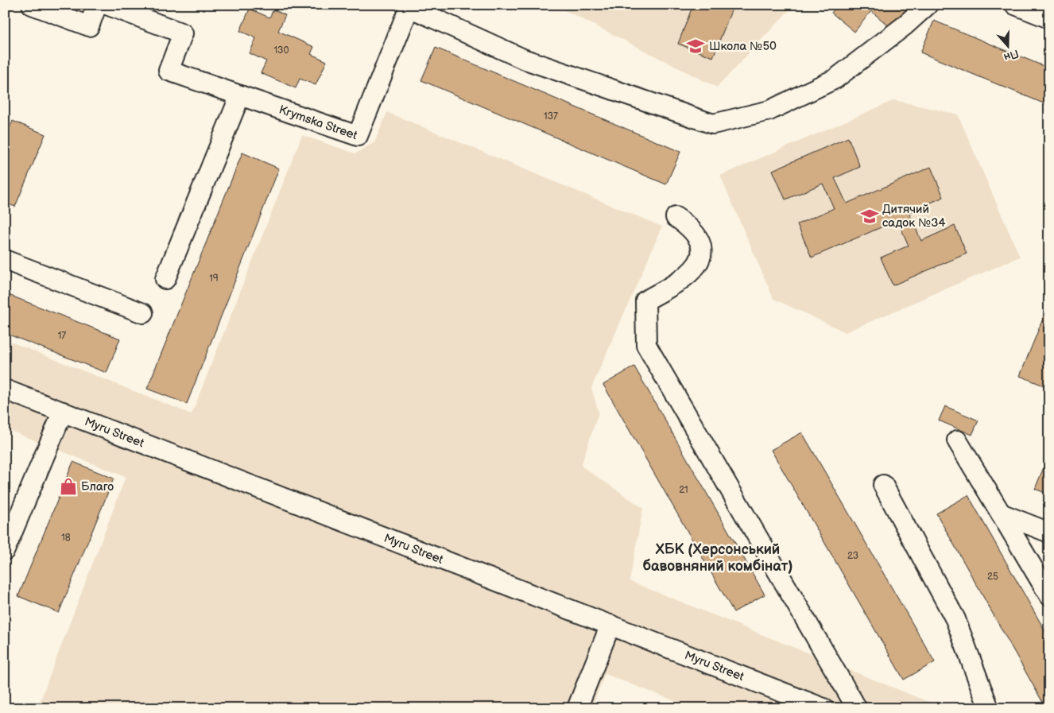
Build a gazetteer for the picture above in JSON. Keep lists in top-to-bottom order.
{
  "streets": {
    "street": ["Krymska Street", "Myru Street"]
  },
  "districts": ["ХБК (Херсонський бавовняний комбінат)"],
  "places": {
    "school or university": ["Школа №50", "Дитячий садок №34"],
    "shop": ["Благо"]
  },
  "house_numbers": [
    "130",
    "137",
    "19",
    "17",
    "21",
    "18",
    "23",
    "25"
  ],
  "north": "bottom"
}
